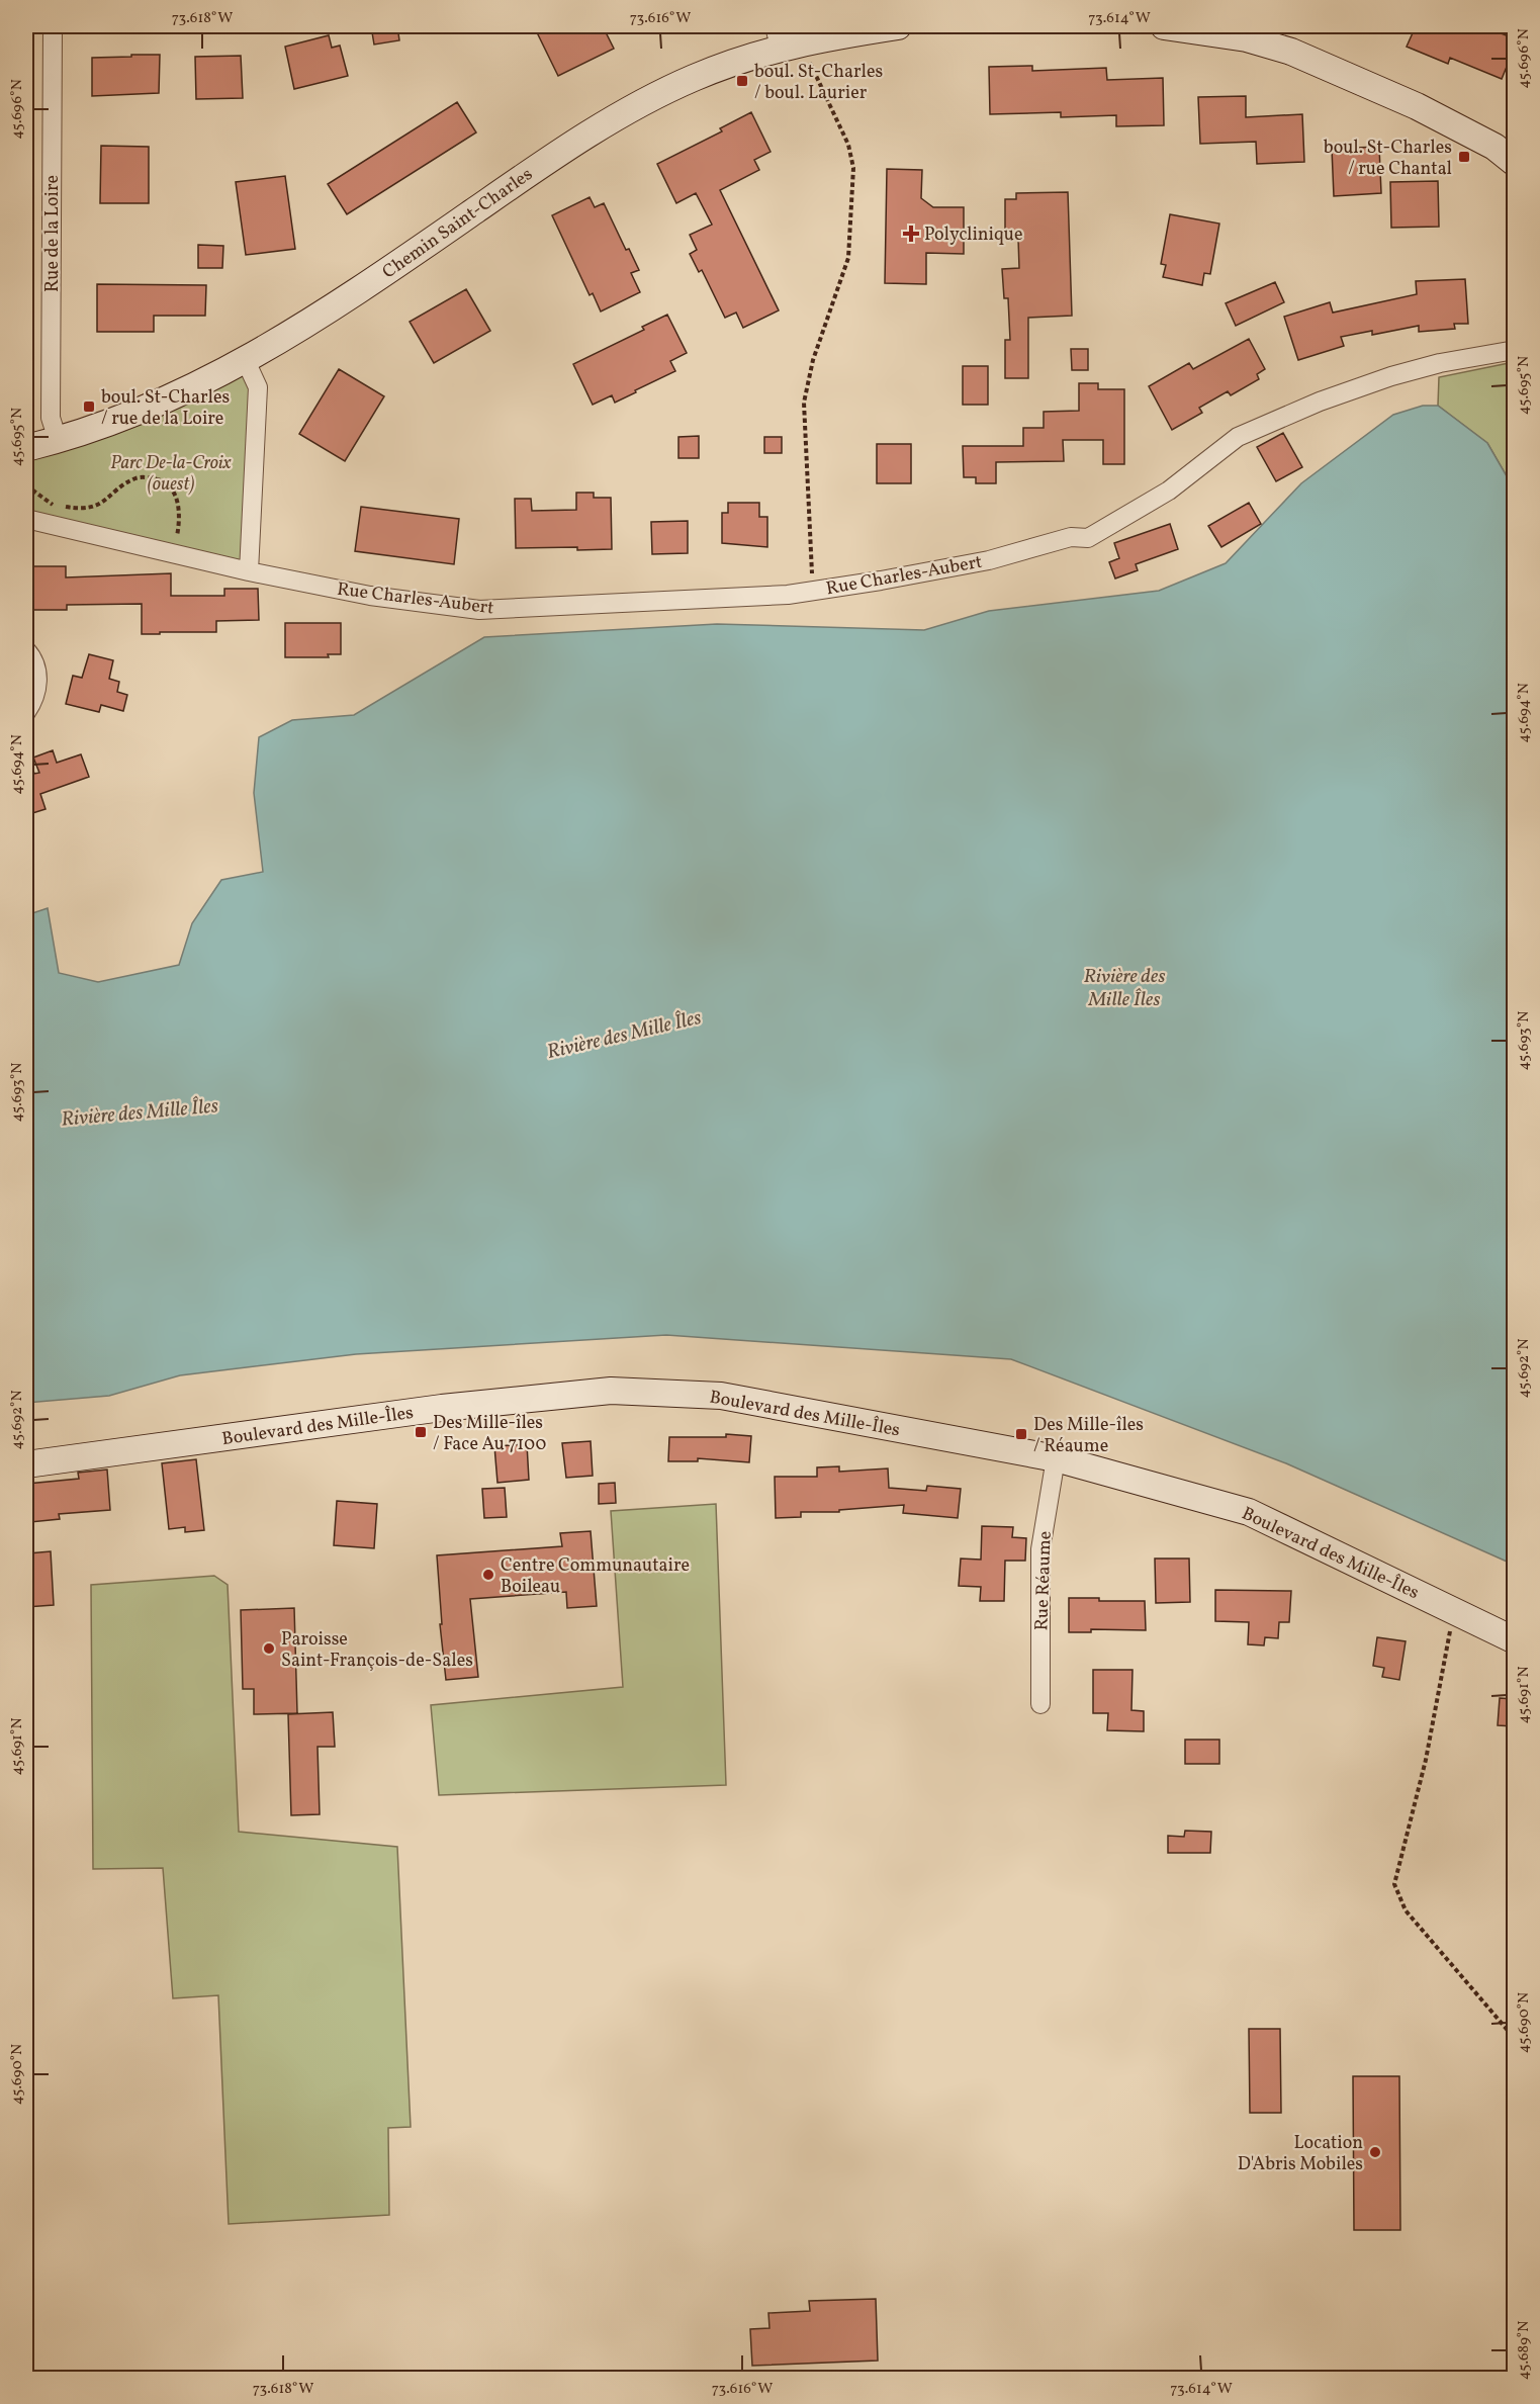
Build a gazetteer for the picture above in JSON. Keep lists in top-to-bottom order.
{
  "streets": {
    "street": [
      "Chemin Saint-Charles",
      "Rue de la Loire",
      "Rue Charles-Aubert",
      "Boulevard des Mille-Îles",
      "Rue Réaume"
    ]
  },
  "crossings": [
    ["Chemin Saint-Charles", "Rue de la Loire"],
    ["Boulevard des Mille-Îles", "Rue Réaume"]
  ],
  "water": ["Rivière des Mille Îles"],
  "parks": ["Parc De-la-Croix (ouest)"],
  "places": {
    "transit": [
      "boul. St-Charles / boul. Laurier",
      "boul. St-Charles / rue Chantal",
      "boul. St-Charles / rue de la Loire",
      "Des Mille-îles / Face Au 7100",
      "Des Mille-îles / Réaume"
    ],
    "health": ["Polyclinique"],
    "other": ["Centre Communautaire Boileau", "Paroisse Saint-François-de-Sales", "Location D'Abris Mobiles"]
  },
  "coordinates": [
    "73.618°W",
    "73.616°W",
    "73.614°W",
    "45.696°N",
    "45.695°N",
    "45.694°N",
    "45.693°N",
    "45.692°N",
    "45.691°N",
    "45.690°N",
    "45.689°N"
  ]
}
